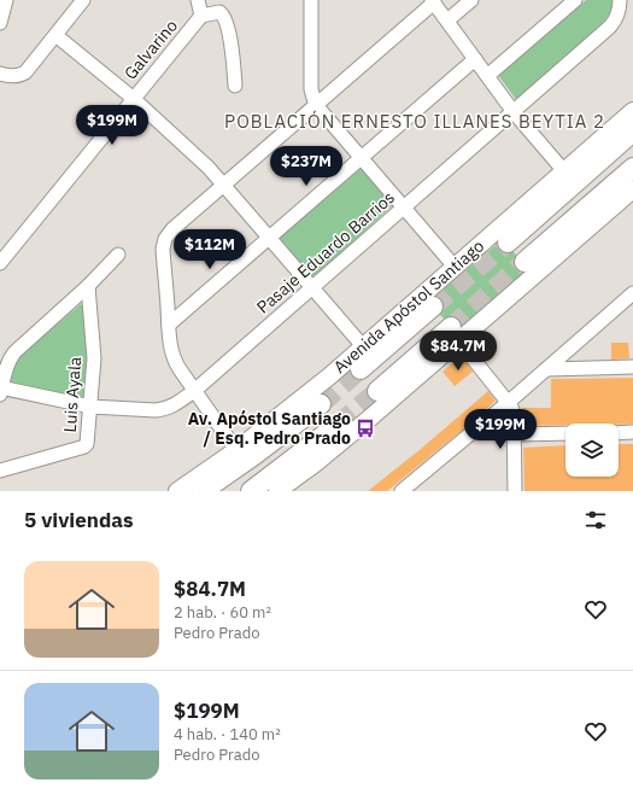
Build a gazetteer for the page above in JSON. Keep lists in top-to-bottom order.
{
  "streets": {
    "main road": ["Avenida Apóstol Santiago"],
    "street": ["Galvarino", "Pasaje Eduardo Barrios", "Luis Ayala"]
  },
  "crossings": [
    ["Pasaje Eduardo Barrios", "Luis Ayala"]
  ],
  "districts": ["POBLACIÓN ERNESTO ILLANES BEYTIA 2"],
  "places": {
    "bus stop": ["Av. Apóstol Santiago / Esq. Pedro Prado"]
  },
  "page": {
    "price": [
      "$199M",
      "$237M",
      "$112M",
      "$84.7M",
      "$199M"
    ],
    "heading": "5 viviendas",
    "list": [
      {
        "name": "$84.7M",
        "note": "2 hab. · 60 m² · Pedro Prado"
      },
      {
        "name": "$199M",
        "note": "4 hab. · 140 m² · Pedro Prado"
      }
    ]
  }
}
